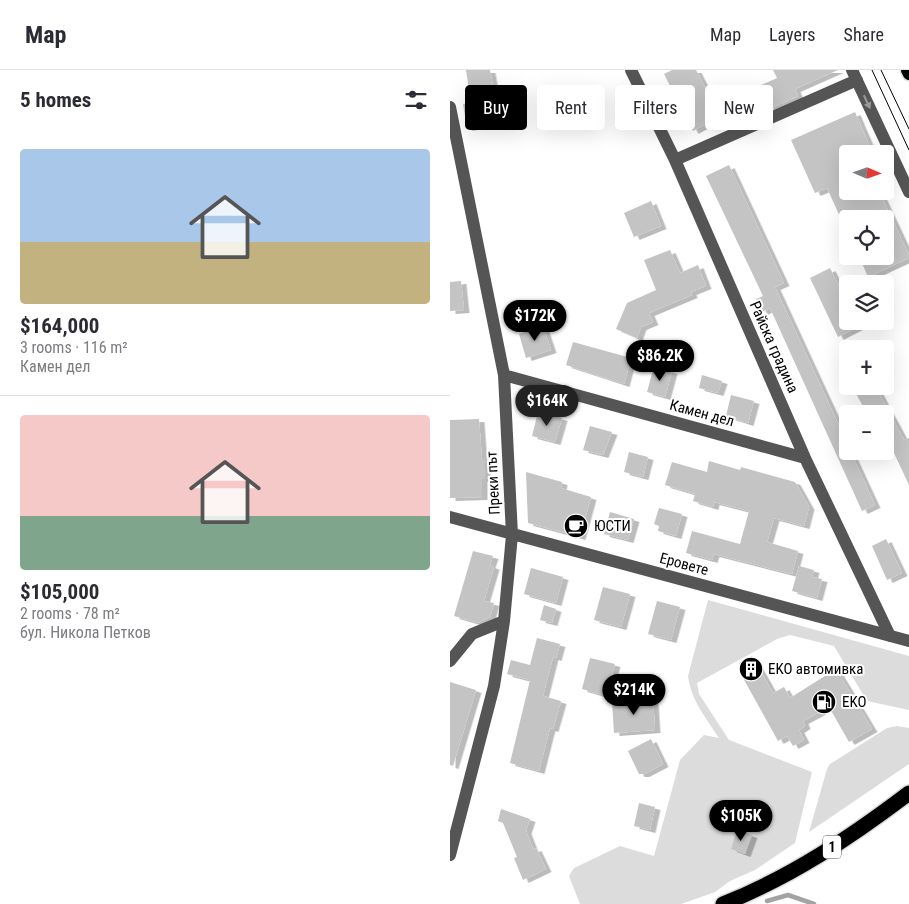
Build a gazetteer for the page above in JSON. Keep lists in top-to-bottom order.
{
  "streets": {
    "highway": ["1"],
    "street": [
      "Райска градина",
      "Камен дел",
      "Преки път",
      "Еровете"
    ]
  },
  "crossings": [
    ["Райска градина", "Камен дел"],
    ["Райска градина", "Еровете"],
    ["Камен дел", "Преки път"],
    ["Преки път", "Еровете"]
  ],
  "places": {
    "cafe": ["ЮСТИ"],
    "building": ["EKO автомивка"],
    "fuel station": ["EKO"]
  },
  "north": "right",
  "page": {
    "header": "Map",
    "nav": ["Map", "Layers", "Share"],
    "heading": "5 homes",
    "chip": [
      "Buy",
      "Rent",
      "Filters",
      "New"
    ],
    "list": [
      {
        "name": "$164,000",
        "note": "3 rooms · 116 m² · Камен дел"
      },
      {
        "name": "$105,000",
        "note": "2 rooms · 78 m² · бул. Никола Петков"
      }
    ],
    "map_buttons": ["+", "−"],
    "price": [
      "$172K",
      "$86.2K",
      "$164K",
      "$214K",
      "$105K"
    ]
  }
}
